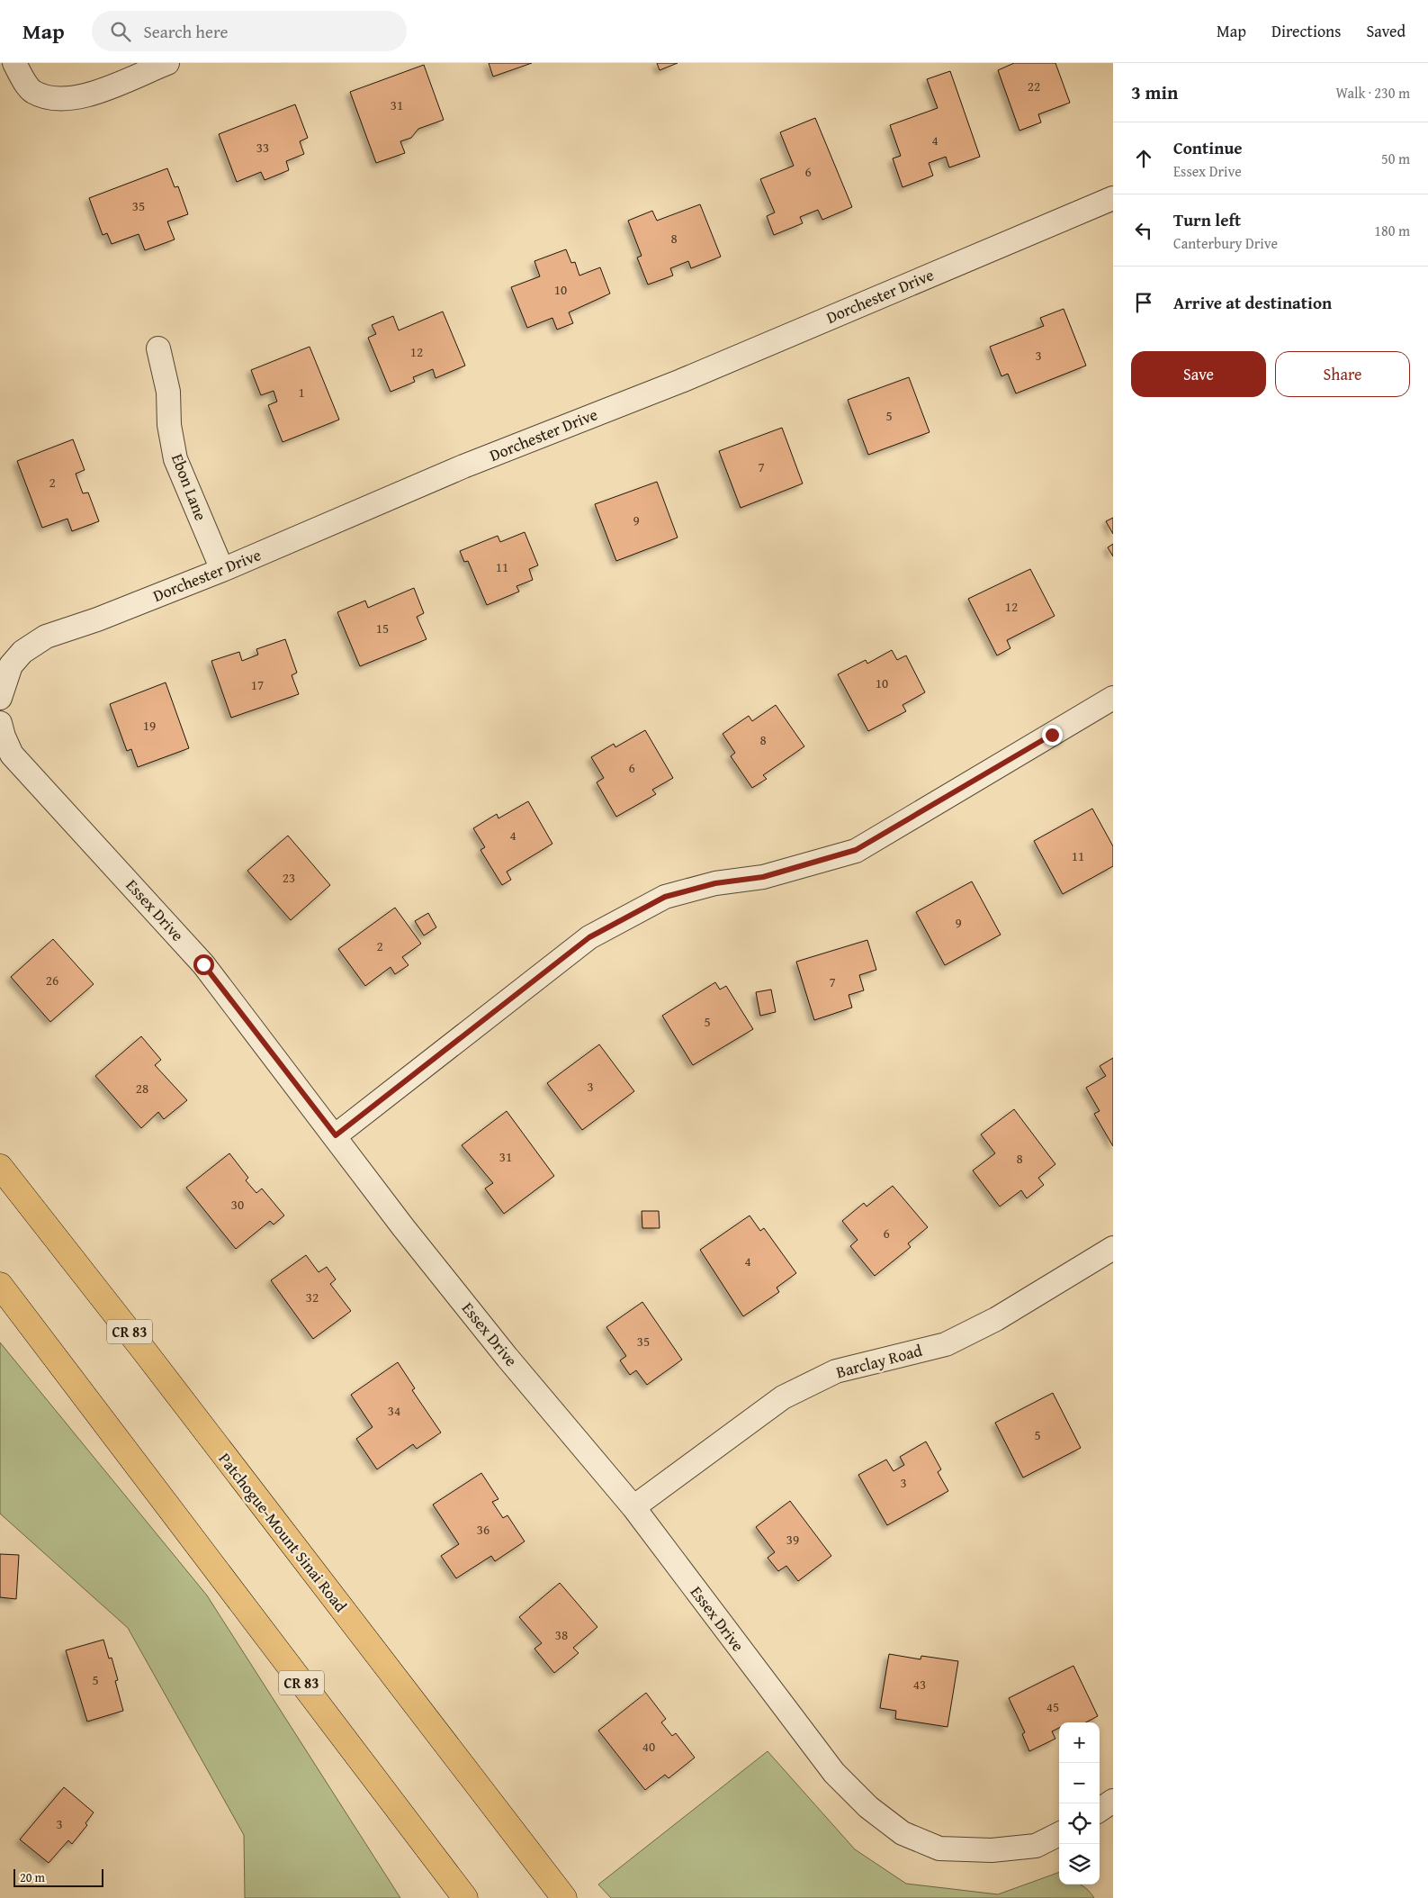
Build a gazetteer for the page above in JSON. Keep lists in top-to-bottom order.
{
  "streets": {
    "highway": ["CR 83", "Patchogue-Mount Sinai Road"],
    "street": [
      "Dorchester Drive",
      "Ebon Lane",
      "Essex Drive",
      "Barclay Road"
    ]
  },
  "crossings": [
    ["Dorchester Drive", "Ebon Lane"],
    ["Essex Drive", "Barclay Road"]
  ],
  "house_numbers": [
    "22",
    "31",
    "4",
    "33",
    "6",
    "35",
    "8",
    "10",
    "12",
    "3",
    "1",
    "5",
    "7",
    "2",
    "9",
    "11",
    "12",
    "15",
    "10",
    "17",
    "19",
    "8",
    "6",
    "4",
    "11",
    "23",
    "9",
    "2",
    "26",
    "7",
    "5",
    "3",
    "28",
    "31",
    "8",
    "30",
    "6",
    "4",
    "32",
    "35",
    "34",
    "5",
    "3",
    "36",
    "39",
    "38",
    "5",
    "43",
    "45",
    "40",
    "3"
  ],
  "scale_bar": "20 m",
  "page": {
    "header": "Map",
    "search": "Search here",
    "nav": ["Map", "Directions", "Saved"],
    "heading": ["3 min", "Walk · 230 m"],
    "list": [
      ["Continue", "Essex Drive", "50 m"],
      ["Turn left", "Canterbury Drive", "180 m"],
      "Arrive at destination"
    ],
    "buttons": ["Save", "Share"],
    "map_buttons": ["+", "−"],
    "scale": "20 m"
  }
}
